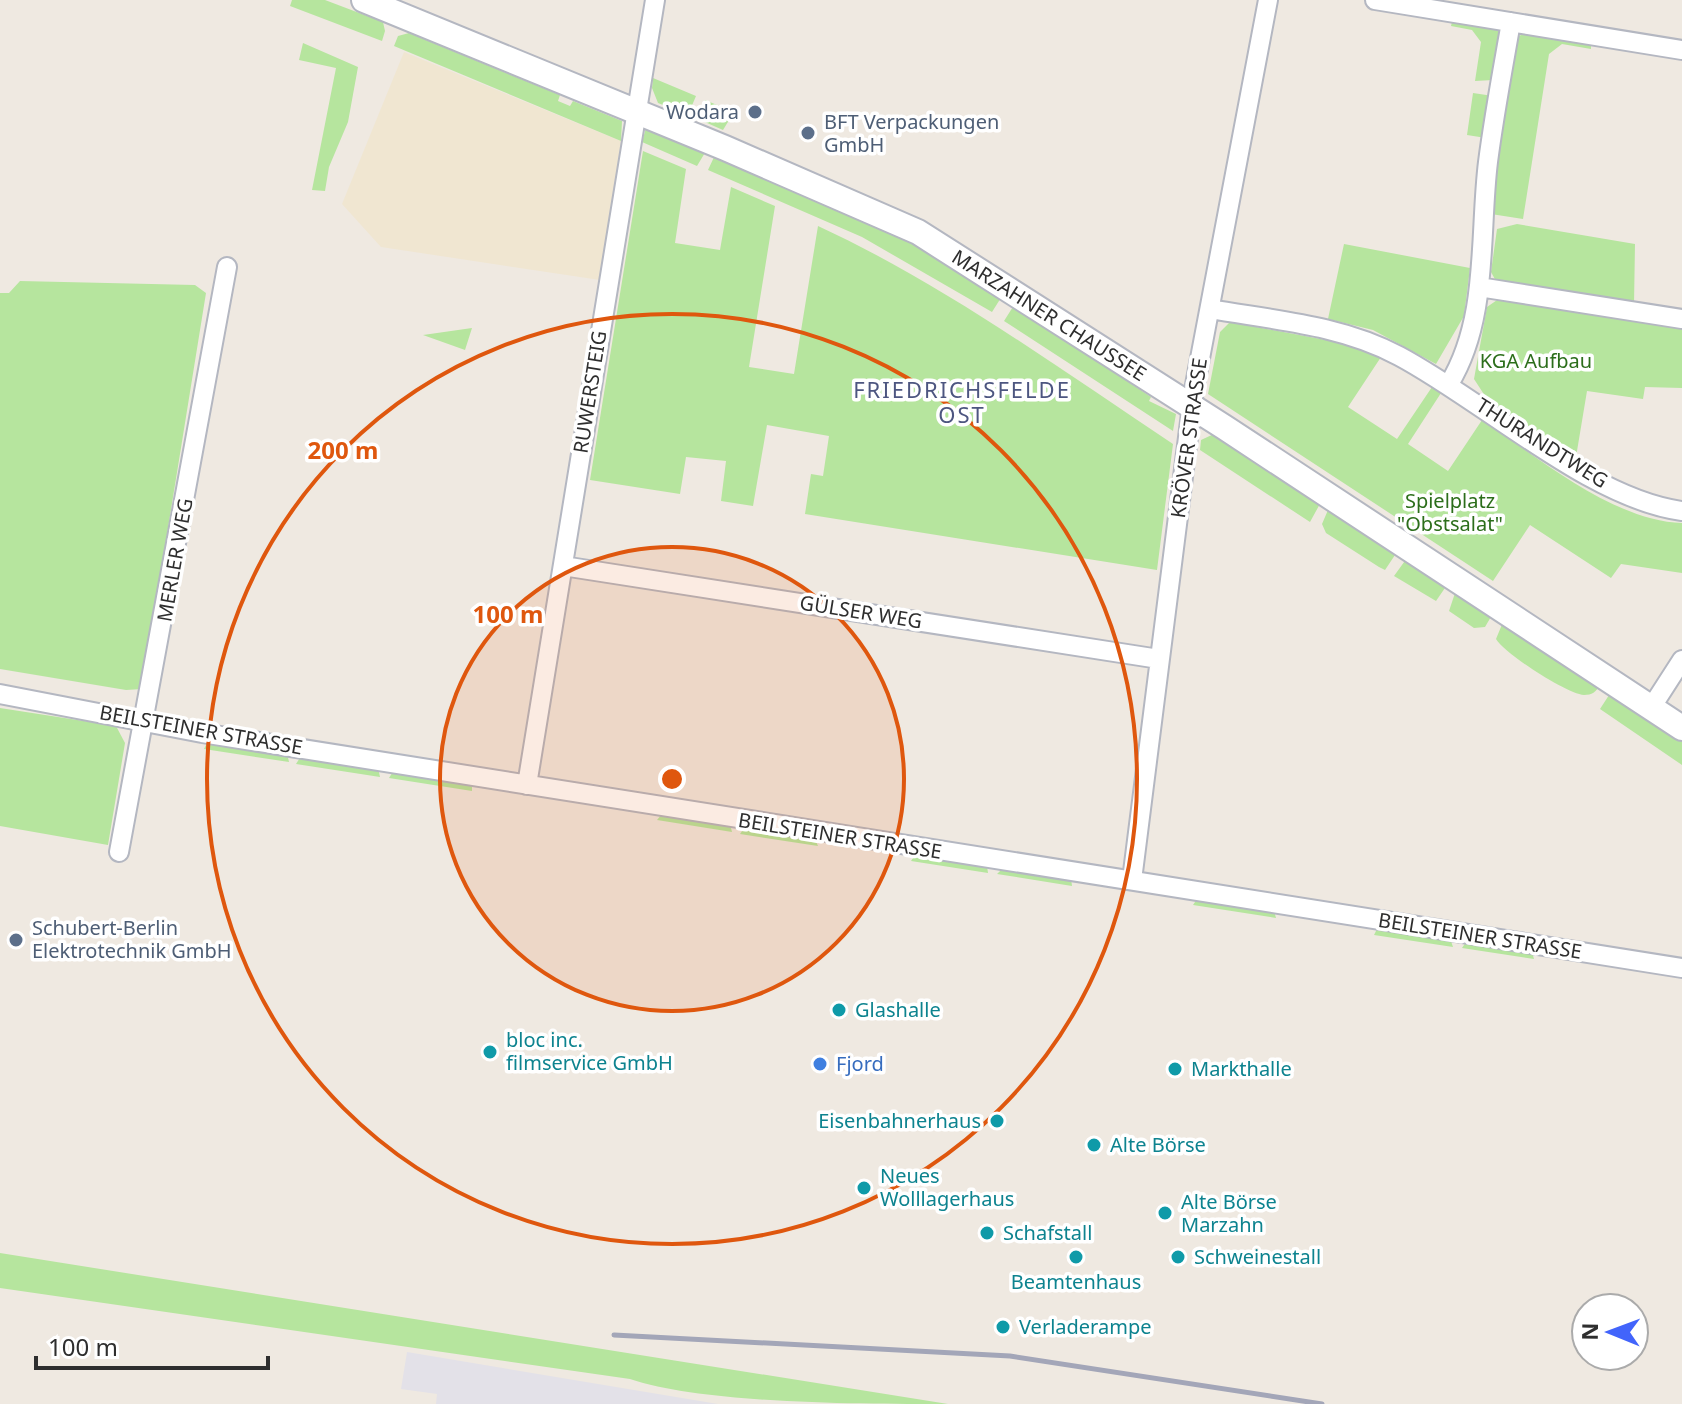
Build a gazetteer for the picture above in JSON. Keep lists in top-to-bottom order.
{
  "streets": {
    "street": [
      "MARZAHNER CHAUSSEE",
      "RUWERSTEIG",
      "KRÖVER STRASSE",
      "THURANDTWEG",
      "MERLER WEG",
      "GÜLSER WEG",
      "BEILSTEINER STRASSE"
    ]
  },
  "crossings": [
    ["MARZAHNER CHAUSSEE", "RUWERSTEIG"],
    ["MARZAHNER CHAUSSEE", "KRÖVER STRASSE"],
    ["RUWERSTEIG", "GÜLSER WEG"],
    ["RUWERSTEIG", "BEILSTEINER STRASSE"],
    ["KRÖVER STRASSE", "THURANDTWEG"],
    ["KRÖVER STRASSE", "GÜLSER WEG"],
    ["KRÖVER STRASSE", "BEILSTEINER STRASSE"],
    ["MERLER WEG", "BEILSTEINER STRASSE"]
  ],
  "districts": ["FRIEDRICHSFELDE OST"],
  "parks": ["KGA Aufbau", "Spielplatz \"Obstsalat\""],
  "places": [
    "Wodara",
    "BFT Verpackungen GmbH",
    "Schubert-Berlin Elektrotechnik GmbH",
    "Glashalle",
    "bloc inc. filmservice GmbH",
    "Fjord",
    "Markthalle",
    "Eisenbahnerhaus",
    "Alte Börse",
    "Neues Wolllagerhaus",
    "Alte Börse Marzahn",
    "Schafstall",
    "Beamtenhaus",
    "Schweinestall",
    "Verladerampe"
  ],
  "scale_bar": "100 m",
  "north": "left",
  "rings": ["200 m", "100 m"]
}
